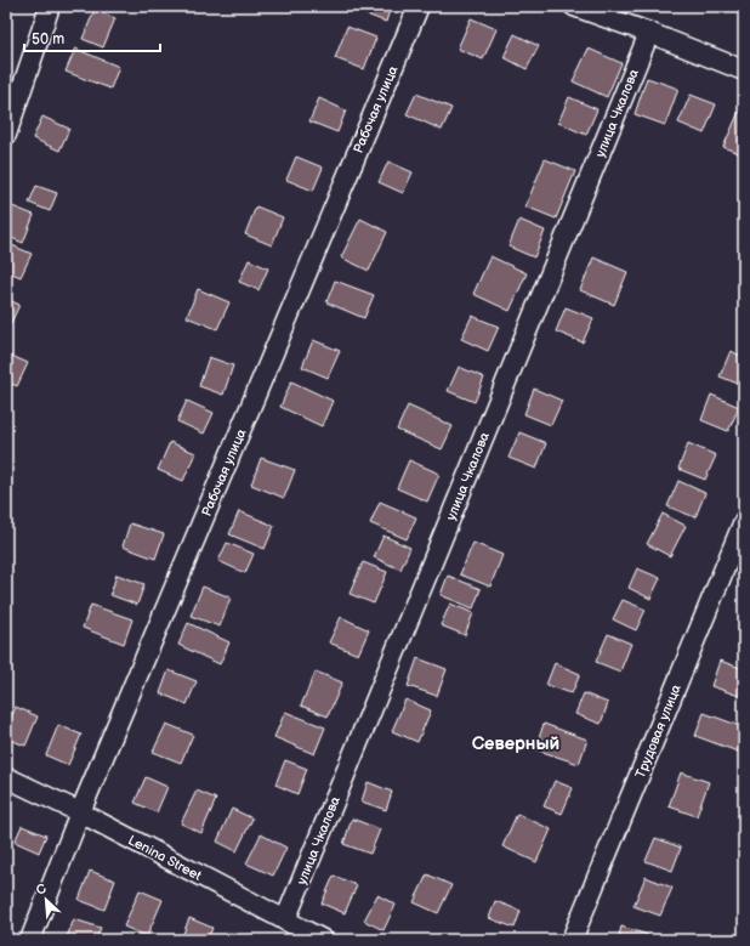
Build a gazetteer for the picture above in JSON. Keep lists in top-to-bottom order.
{
  "streets": {
    "street": [
      "Рабочая улица",
      "улица Чкалова",
      "Трудовая улица",
      "Lenina Street"
    ]
  },
  "crossings": [
    ["Рабочая улица", "Lenina Street"],
    ["улица Чкалова", "Lenina Street"]
  ],
  "districts": ["Северный"],
  "scale_bar": "50 m",
  "north": "top left"
}
